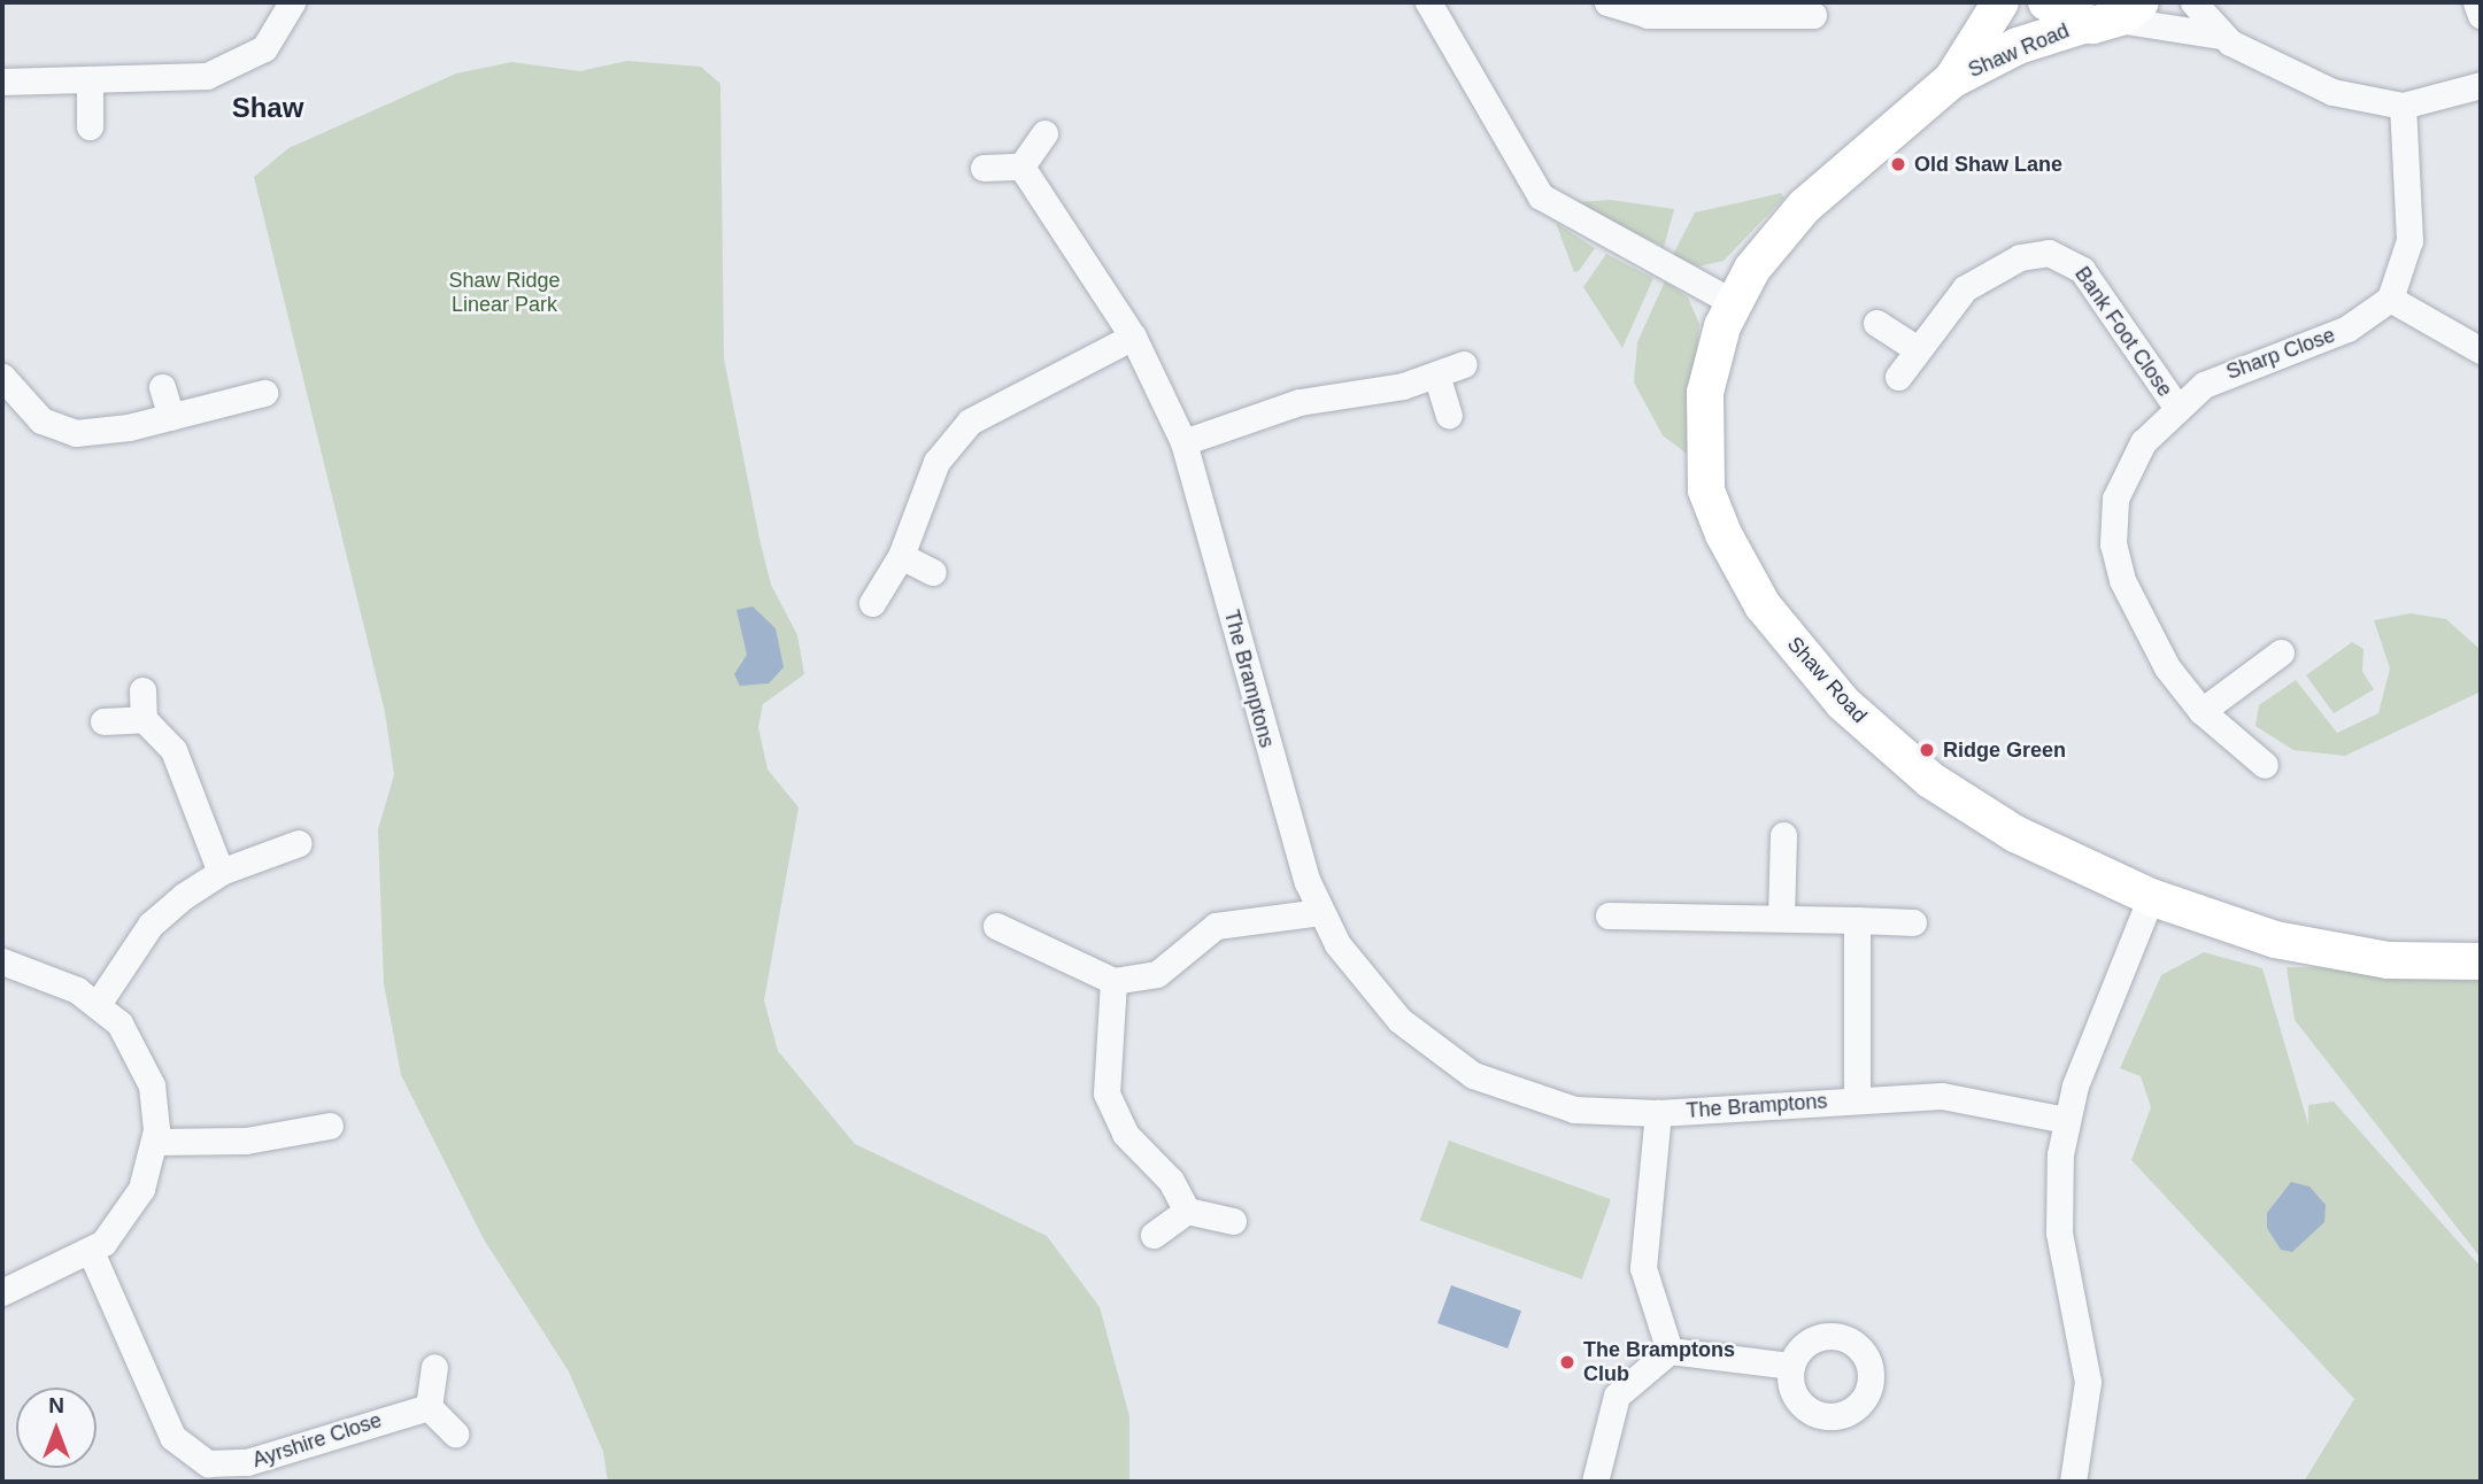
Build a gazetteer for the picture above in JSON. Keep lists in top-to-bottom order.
{
  "streets": {
    "street": [
      "Shaw Road",
      "Bank Foot Close",
      "Sharp Close",
      "The Bramptons",
      "Ayrshire Close"
    ]
  },
  "crossings": [
    ["Bank Foot Close", "Sharp Close"]
  ],
  "districts": ["Shaw"],
  "parks": ["Shaw Ridge Linear Park"],
  "places": ["Old Shaw Lane", "Ridge Green", "The Bramptons Club"],
  "north": "top"
}
